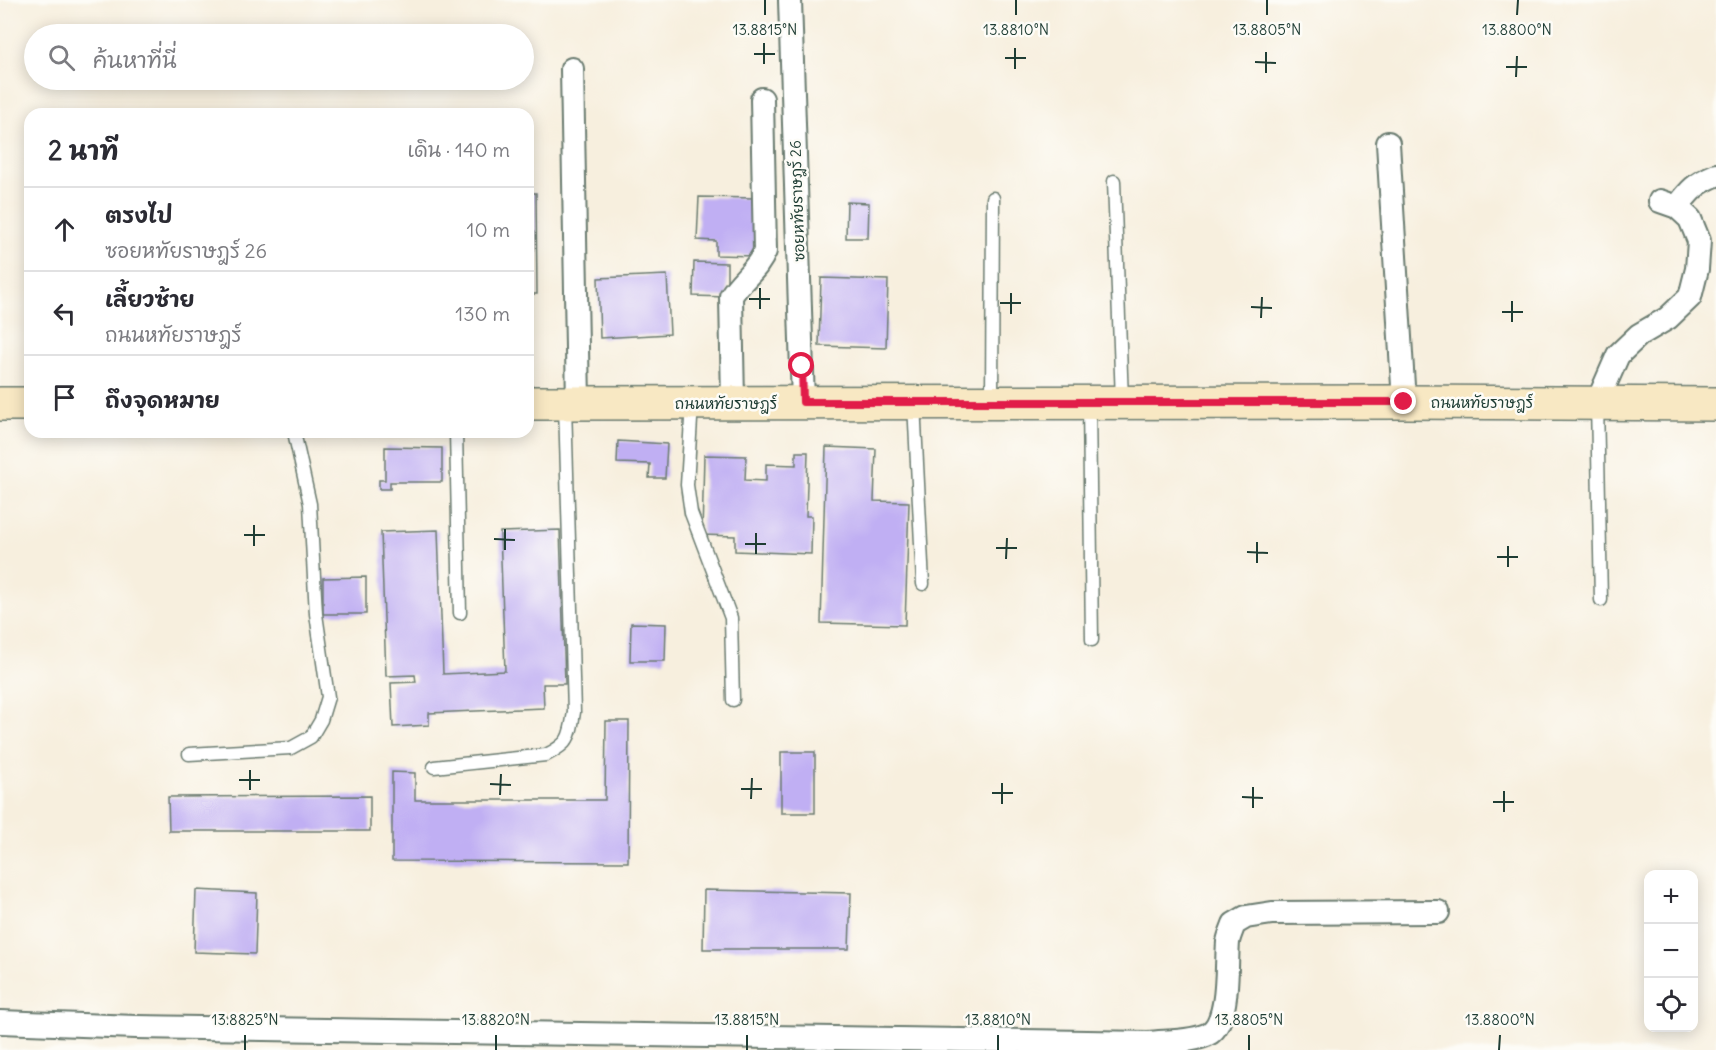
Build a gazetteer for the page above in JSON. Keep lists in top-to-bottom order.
{
  "streets": {
    "main road": ["ถนนหทัยราษฎร์"],
    "street": ["ซอยหทัยราษฎร์ 26"]
  },
  "crossings": [
    ["ซอยหทัยราษฎร์ 26", "ถนนหทัยราษฎร์"]
  ],
  "page": {
    "search": "ค้นหาที่นี่",
    "heading": ["2 นาที", "เดิน · 140 m"],
    "list": [
      ["ตรงไป", "ซอยหทัยราษฎร์ 26", "10 m"],
      ["เลี้ยวซ้าย", "ถนนหทัยราษฎร์", "130 m"],
      "ถึงจุดหมาย"
    ],
    "map_buttons": ["+", "−"]
  },
  "coordinates": [
    "13.8815°N",
    "13.8810°N",
    "13.8805°N",
    "13.8800°N",
    "13.8825°N",
    "13.8820°N"
  ]
}
